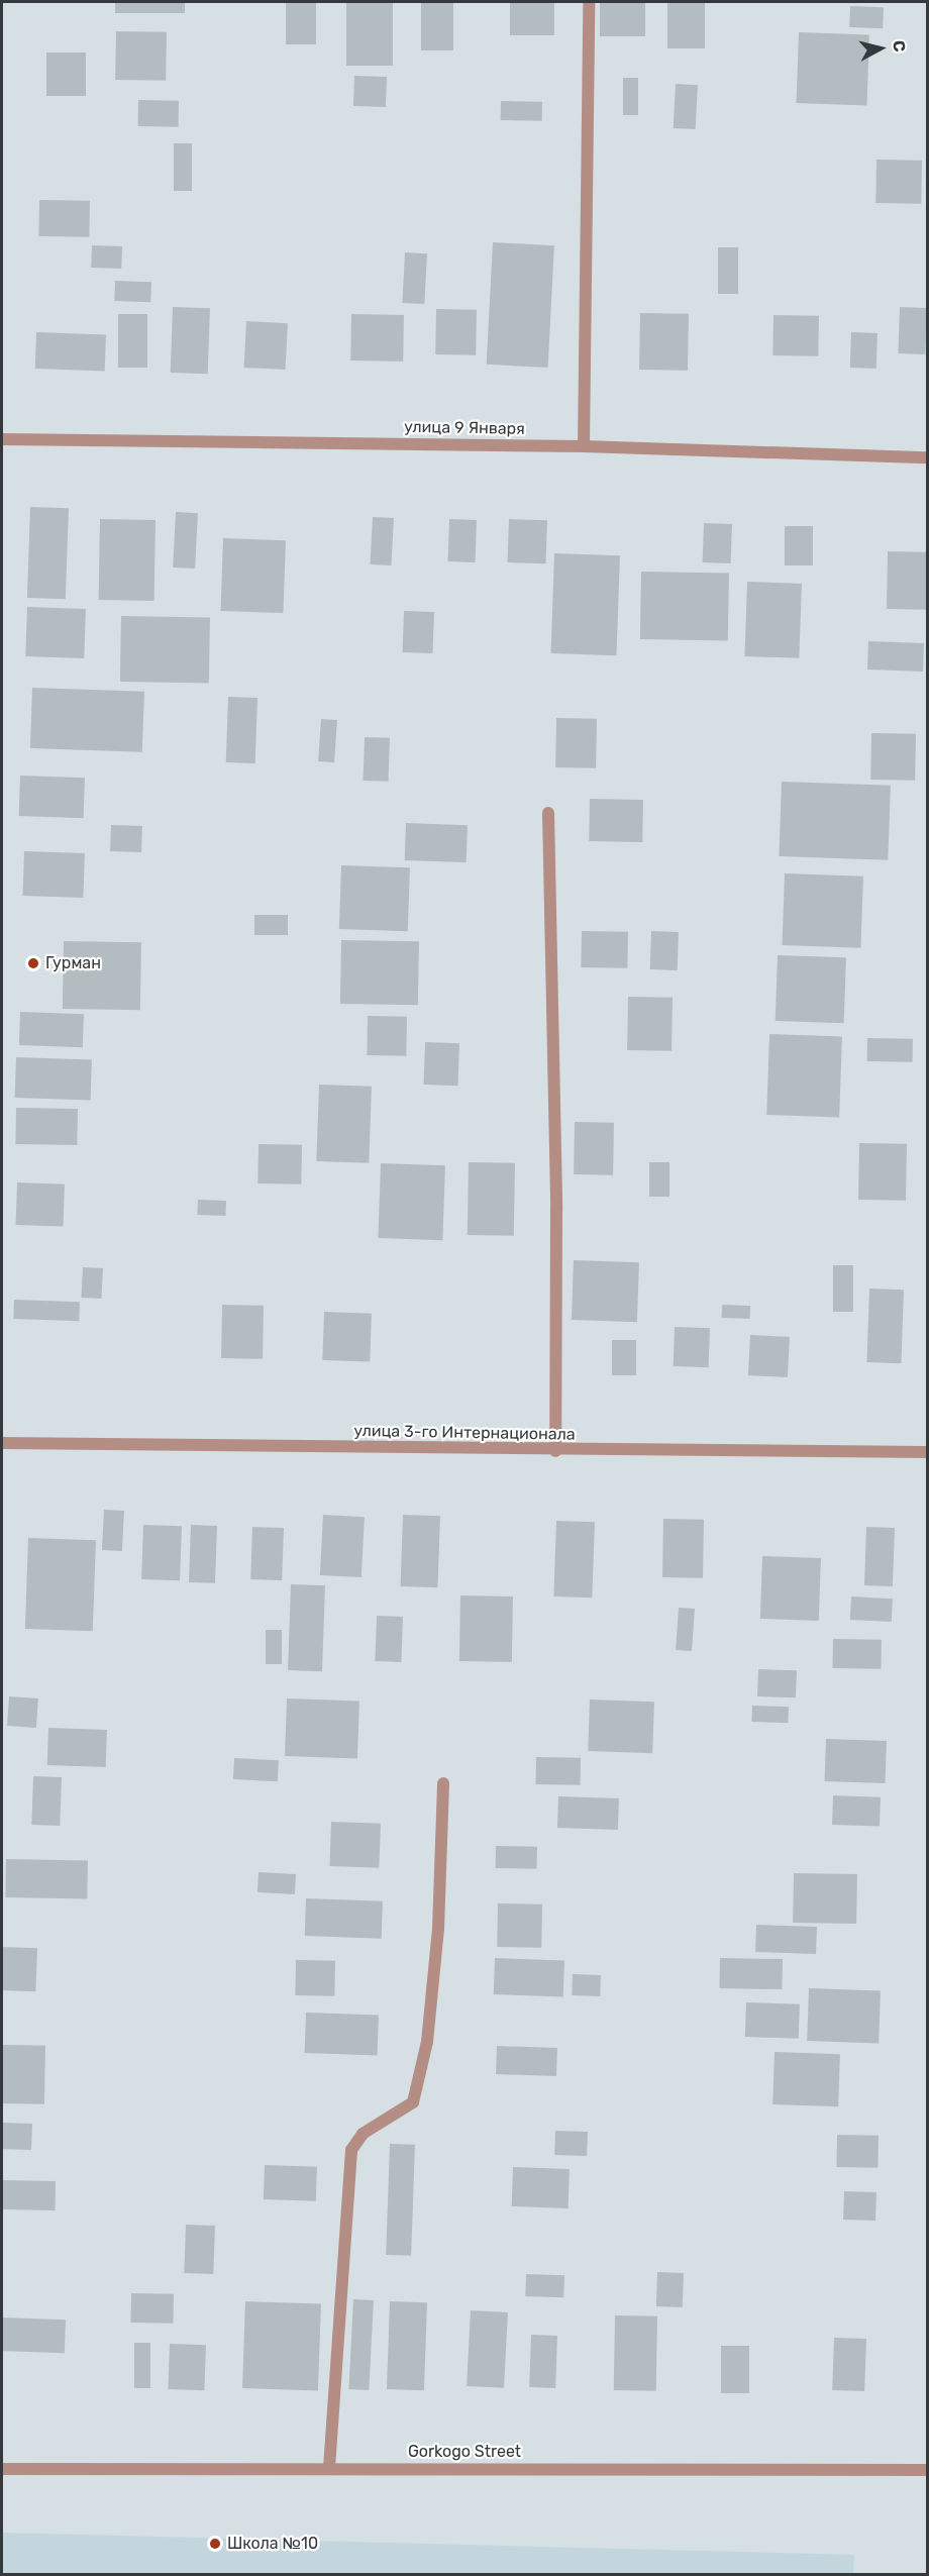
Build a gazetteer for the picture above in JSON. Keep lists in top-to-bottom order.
{
  "streets": {
    "street": ["улица 9 Января", "улица 3-го Интернационала", "Gorkogo Street"]
  },
  "places": ["Гурман", "Школа №10"],
  "north": "right"
}
